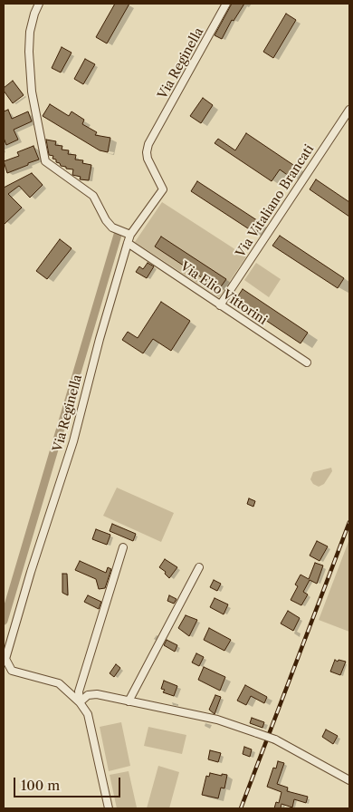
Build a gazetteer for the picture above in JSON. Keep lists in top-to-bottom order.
{
  "streets": {
    "street": ["Via Reginella", "Via Vitaliano Brancati", "Via Elio Vittorini"]
  },
  "crossings": [
    ["Via Reginella", "Via Elio Vittorini"],
    ["Via Vitaliano Brancati", "Via Elio Vittorini"]
  ],
  "scale_bar": "100 m"
}
